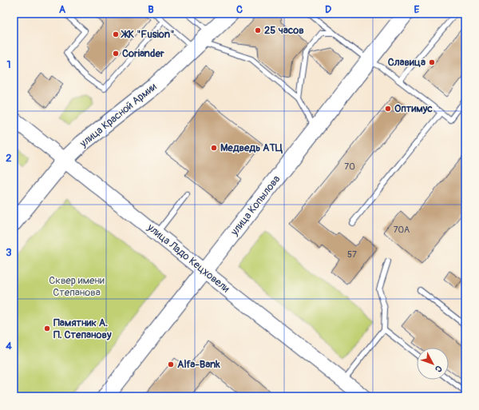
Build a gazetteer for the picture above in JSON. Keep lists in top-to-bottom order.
{
  "streets": {
    "main road": ["улица Красной Армии", "улица Копылова", "улица Ладо Кецховели"]
  },
  "crossings": [
    ["улица Красной Армии", "улица Ладо Кецховели"],
    ["улица Копылова", "улица Ладо Кецховели"]
  ],
  "parks": ["Сквер имени Степанова"],
  "places": [
    "25 часов",
    "ЖК \"Fusion\"",
    "Coriander",
    "Славица",
    "Оптимус",
    "Медведь АТЦ",
    "Памятник А. П. Степанову",
    "Alfa-Bank"
  ],
  "house_numbers": ["70", "70А", "57"],
  "north": "bottom right",
  "grid": {
    "columns": [
      "A",
      "B",
      "C",
      "D",
      "E"
    ],
    "rows": [
      "1",
      "2",
      "3",
      "4"
    ]
  }
}
